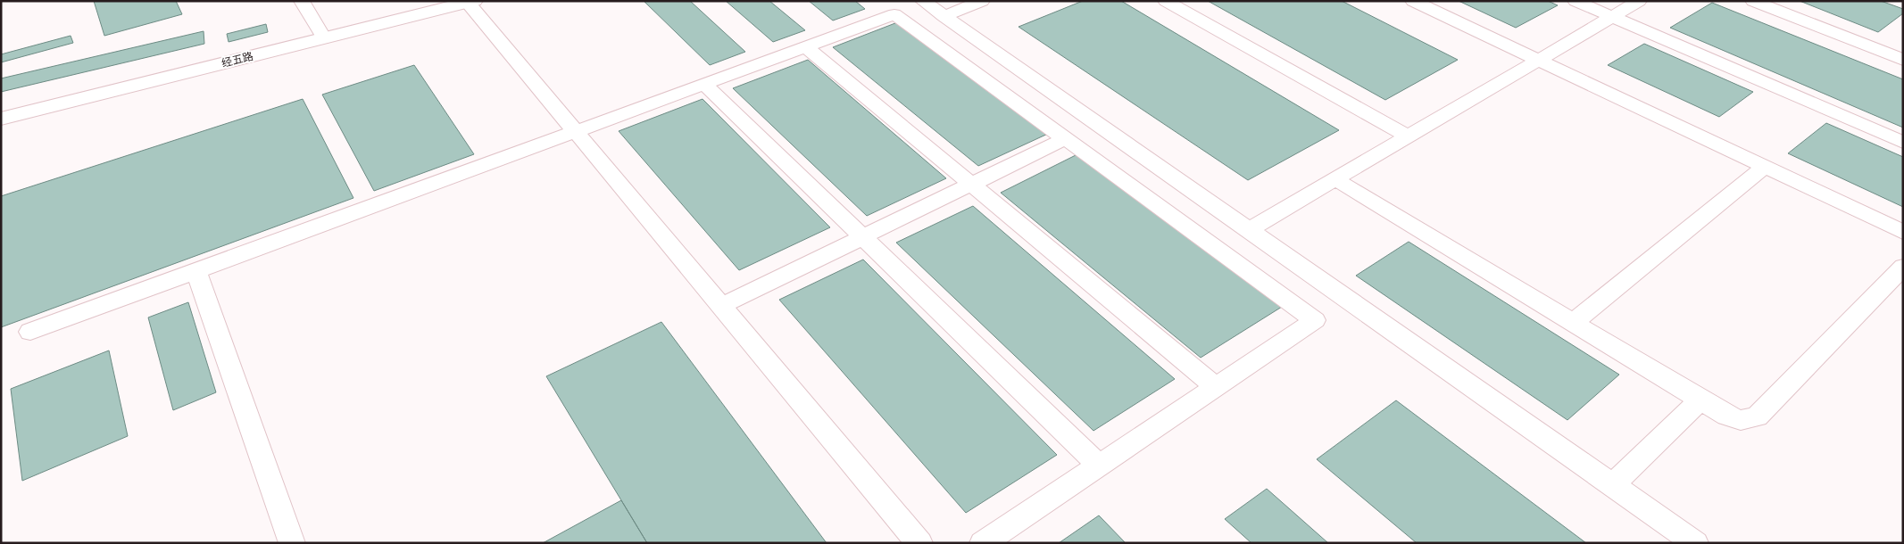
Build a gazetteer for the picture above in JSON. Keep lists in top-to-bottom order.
{
  "streets": {
    "street": ["经五路"]
  }
}
